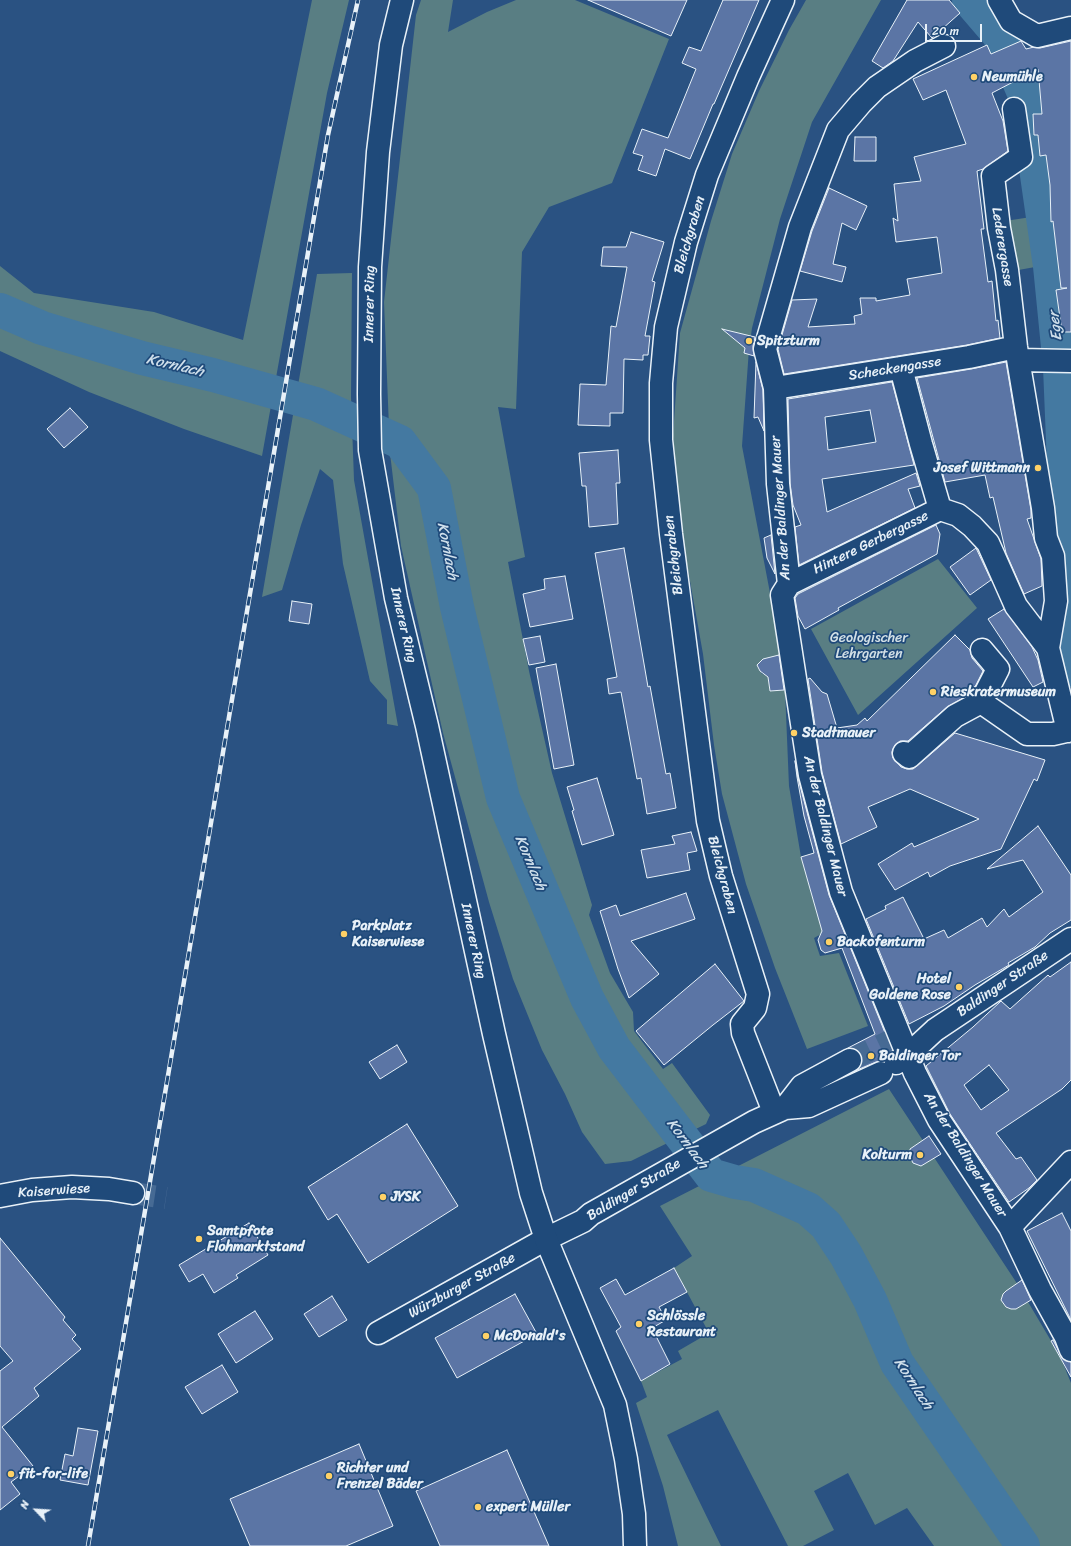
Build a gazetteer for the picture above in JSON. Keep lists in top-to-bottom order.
{
  "streets": {
    "street": [
      "Bleichgraben",
      "Lederergasse",
      "Innerer Ring",
      "Scheckengasse",
      "An der Baldinger Mauer",
      "Hintere Gerbergasse",
      "Baldinger Straße",
      "Kaiserwiese",
      "Würzburger Straße"
    ]
  },
  "crossings": [
    ["Bleichgraben", "Baldinger Straße"],
    ["Lederergasse", "Scheckengasse"],
    ["Lederergasse", "Hintere Gerbergasse"],
    ["Innerer Ring", "Baldinger Straße"],
    ["Innerer Ring", "Würzburger Straße"],
    ["Scheckengasse", "An der Baldinger Mauer"],
    ["An der Baldinger Mauer", "Hintere Gerbergasse"],
    ["An der Baldinger Mauer", "Baldinger Straße"],
    ["Baldinger Straße", "Würzburger Straße"]
  ],
  "water": ["Eger", "Kornlach"],
  "parks": ["Geologischer Lehrgarten"],
  "places": [
    "Neumühle",
    "Spitzturm",
    "Josef Wittmann",
    "Rieskratermuseum",
    "Stadtmauer",
    "Parkplatz Kaiserwiese",
    "Backofenturm",
    "Hotel Goldene Rose",
    "Baldinger Tor",
    "Kolturm",
    "JYSK",
    "Samtpfote Flohmarktstand",
    "Schlössle Restaurant",
    "McDonald's",
    "fit-for-life",
    "Richter und Frenzel Bäder",
    "expert Müller"
  ],
  "scale_bar": "20 m",
  "north": "top left"
}
